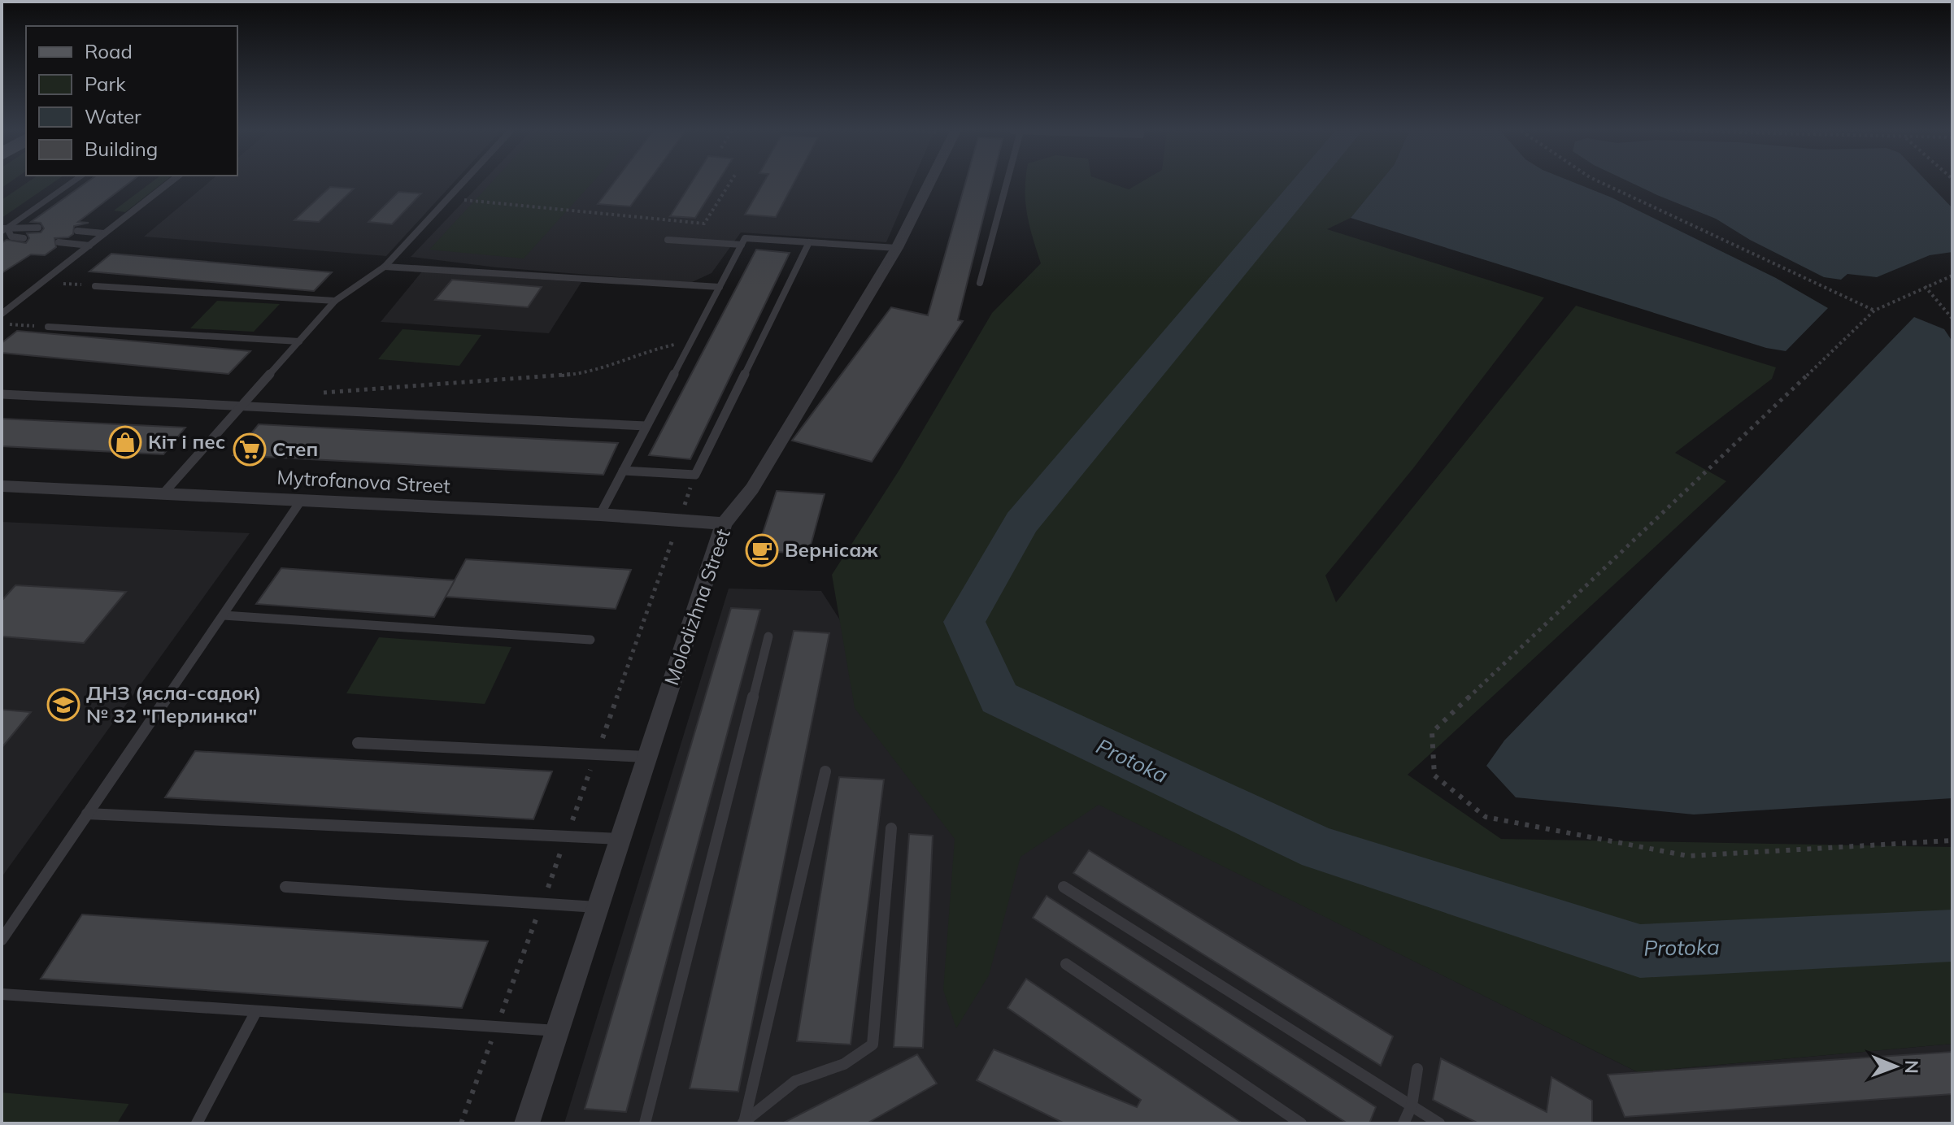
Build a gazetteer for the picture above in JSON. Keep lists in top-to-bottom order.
{
  "streets": {
    "street": ["Mytrofanova Street", "Molodizhna Street"]
  },
  "crossings": [
    ["Mytrofanova Street", "Molodizhna Street"]
  ],
  "water": ["Protoka"],
  "places": {
    "shop": ["Кіт і пес"],
    "supermarket": ["Степ"],
    "cafe": ["Вернісаж"],
    "school or university": ["ДНЗ (ясла-садок) № 32 \"Перлинка\""]
  },
  "legend": [
    "Road",
    "Park",
    "Water",
    "Building"
  ],
  "north": "right"
}
